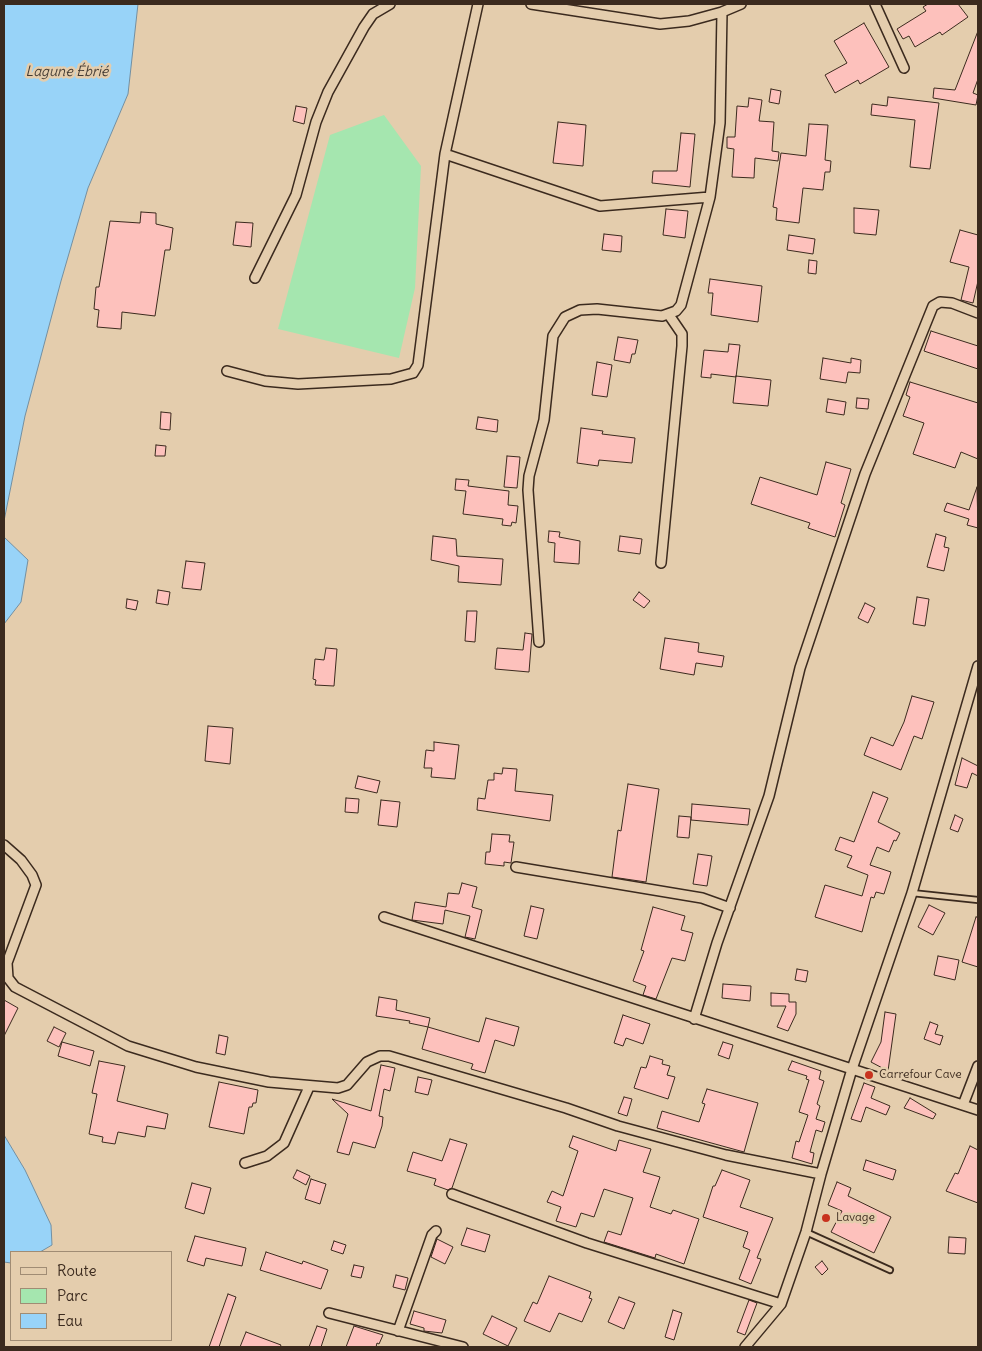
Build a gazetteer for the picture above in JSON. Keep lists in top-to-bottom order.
{
  "water": ["Lagune Ébrié"],
  "places": ["Carrefour Cave", "Lavage"],
  "legend": ["Route", "Parc", "Eau"]
}
